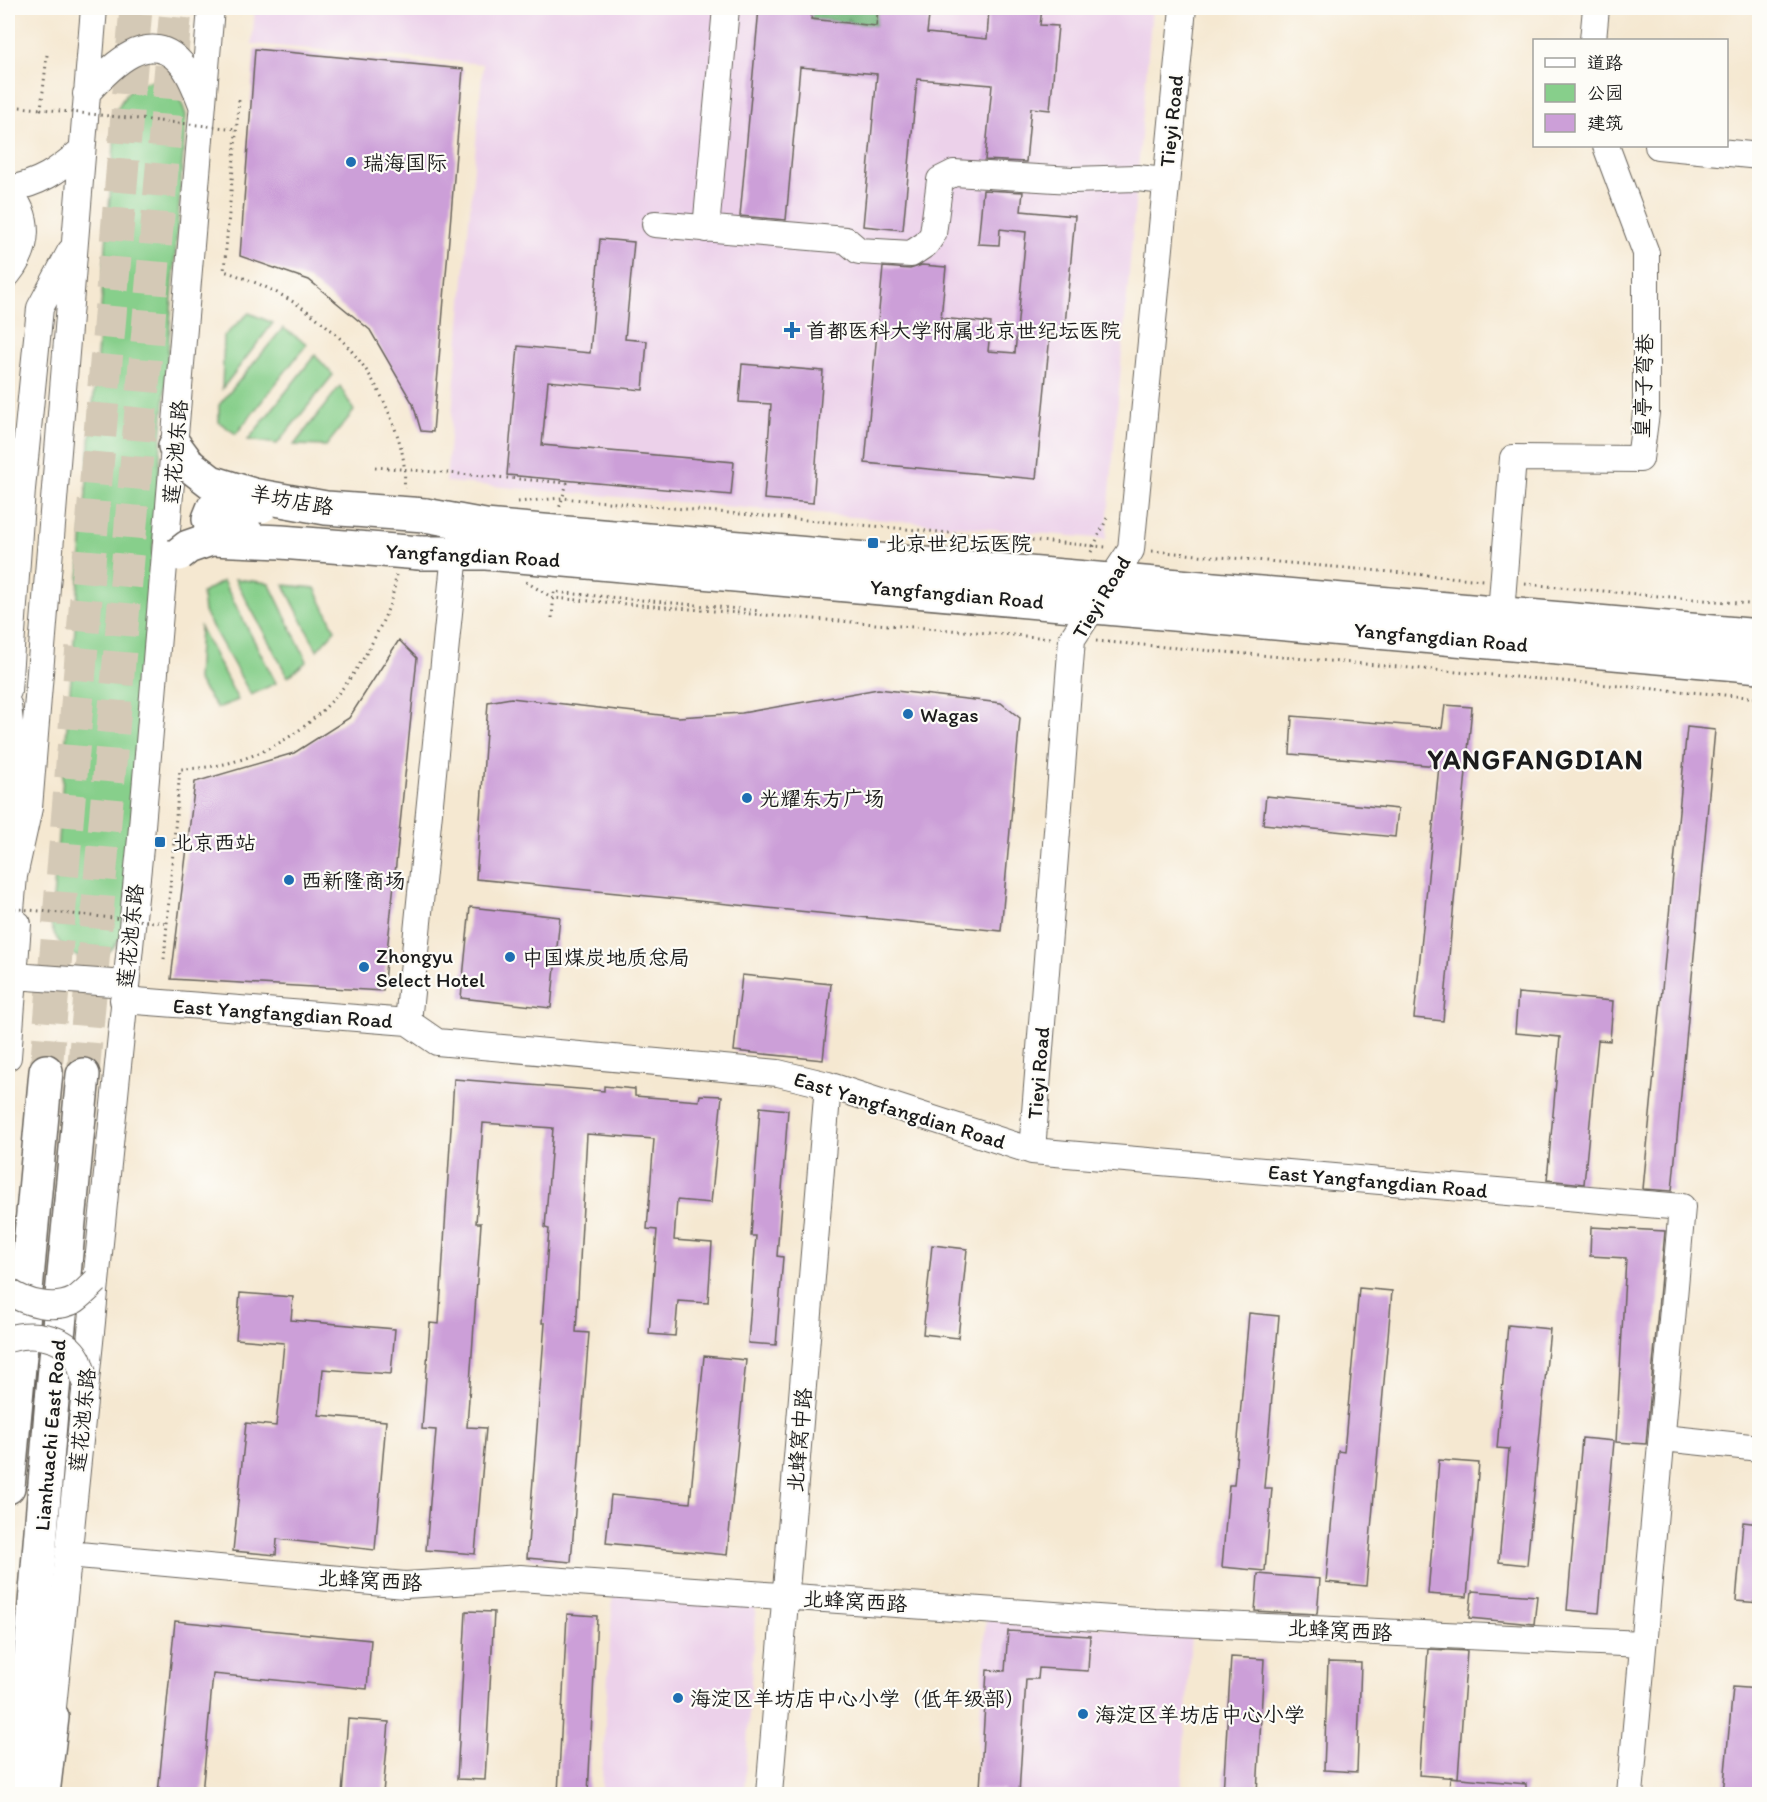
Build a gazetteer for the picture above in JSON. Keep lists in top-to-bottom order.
{
  "streets": {
    "main road": ["羊坊店路", "Yangfangdian Road", "Lianhuachi East Road"],
    "street": [
      "Tieyi Road",
      "皇亭子弯巷",
      "莲花池东路",
      "East Yangfangdian Road",
      "北蜂窝中路",
      "北蜂窝西路"
    ]
  },
  "crossings": [
    ["Tieyi Road", "Yangfangdian Road"],
    ["Tieyi Road", "East Yangfangdian Road"],
    ["皇亭子弯巷", "Yangfangdian Road"],
    ["莲花池东路", "羊坊店路"],
    ["莲花池东路", "Yangfangdian Road"],
    ["莲花池东路", "East Yangfangdian Road"],
    ["莲花池东路", "北蜂窝西路"],
    ["羊坊店路", "Yangfangdian Road"],
    ["East Yangfangdian Road", "北蜂窝中路"],
    ["北蜂窝中路", "北蜂窝西路"]
  ],
  "districts": ["YANGFANGDIAN"],
  "places": {
    "other": [
      "瑞海国际",
      "Wagas",
      "光耀东方广场",
      "西新隆商场",
      "中国煤炭地质总局",
      "Zhongyu Select Hotel",
      "海淀区羊坊店中心小学（低年级部）",
      "海淀区羊坊店中心小学"
    ],
    "health": ["首都医科大学附属北京世纪坛医院"],
    "transit": ["北京世纪坛医院", "北京西站"]
  },
  "legend": ["道路", "公园", "建筑"]
}
